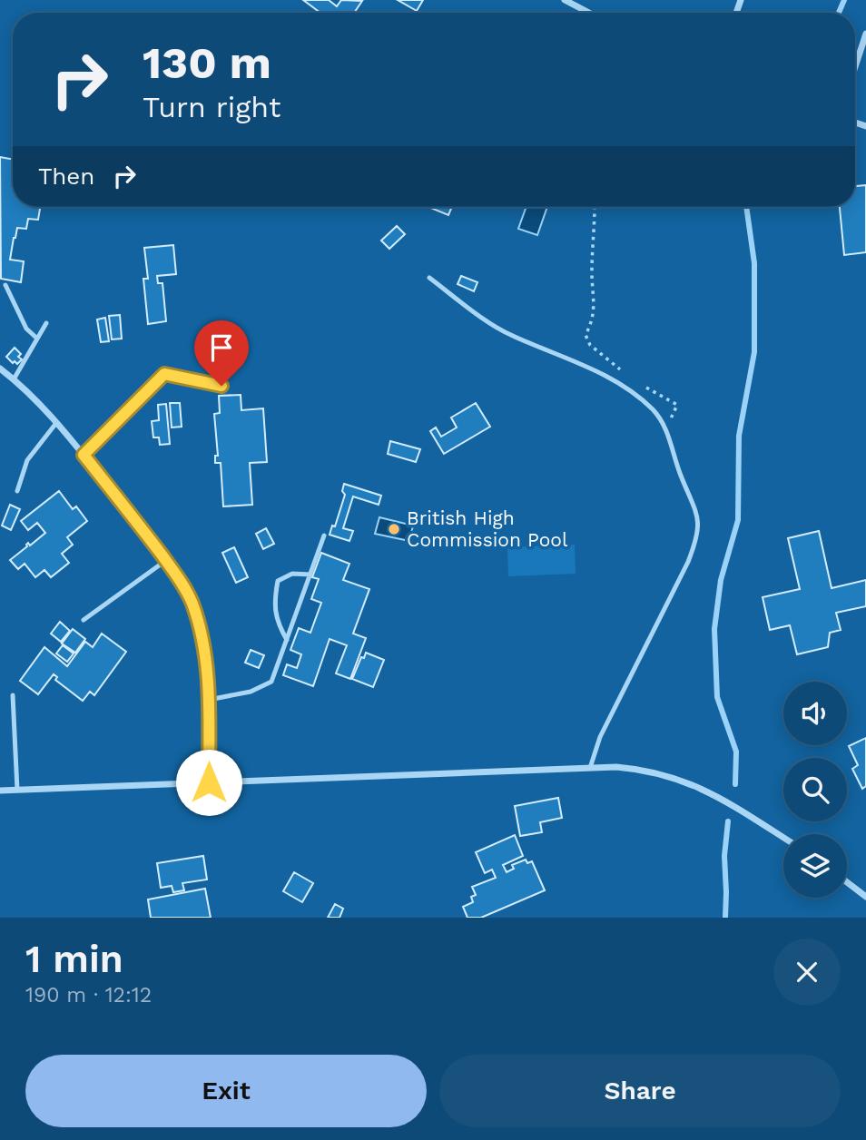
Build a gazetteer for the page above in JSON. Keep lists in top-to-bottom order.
{
  "places": ["British High Commission Pool"],
  "page": {
    "turn": ["130 m", "Turn right"],
    "then": "Then",
    "heading": ["1 min", "190 m · 12:12"],
    "buttons": ["Exit", "Share"]
  }
}
